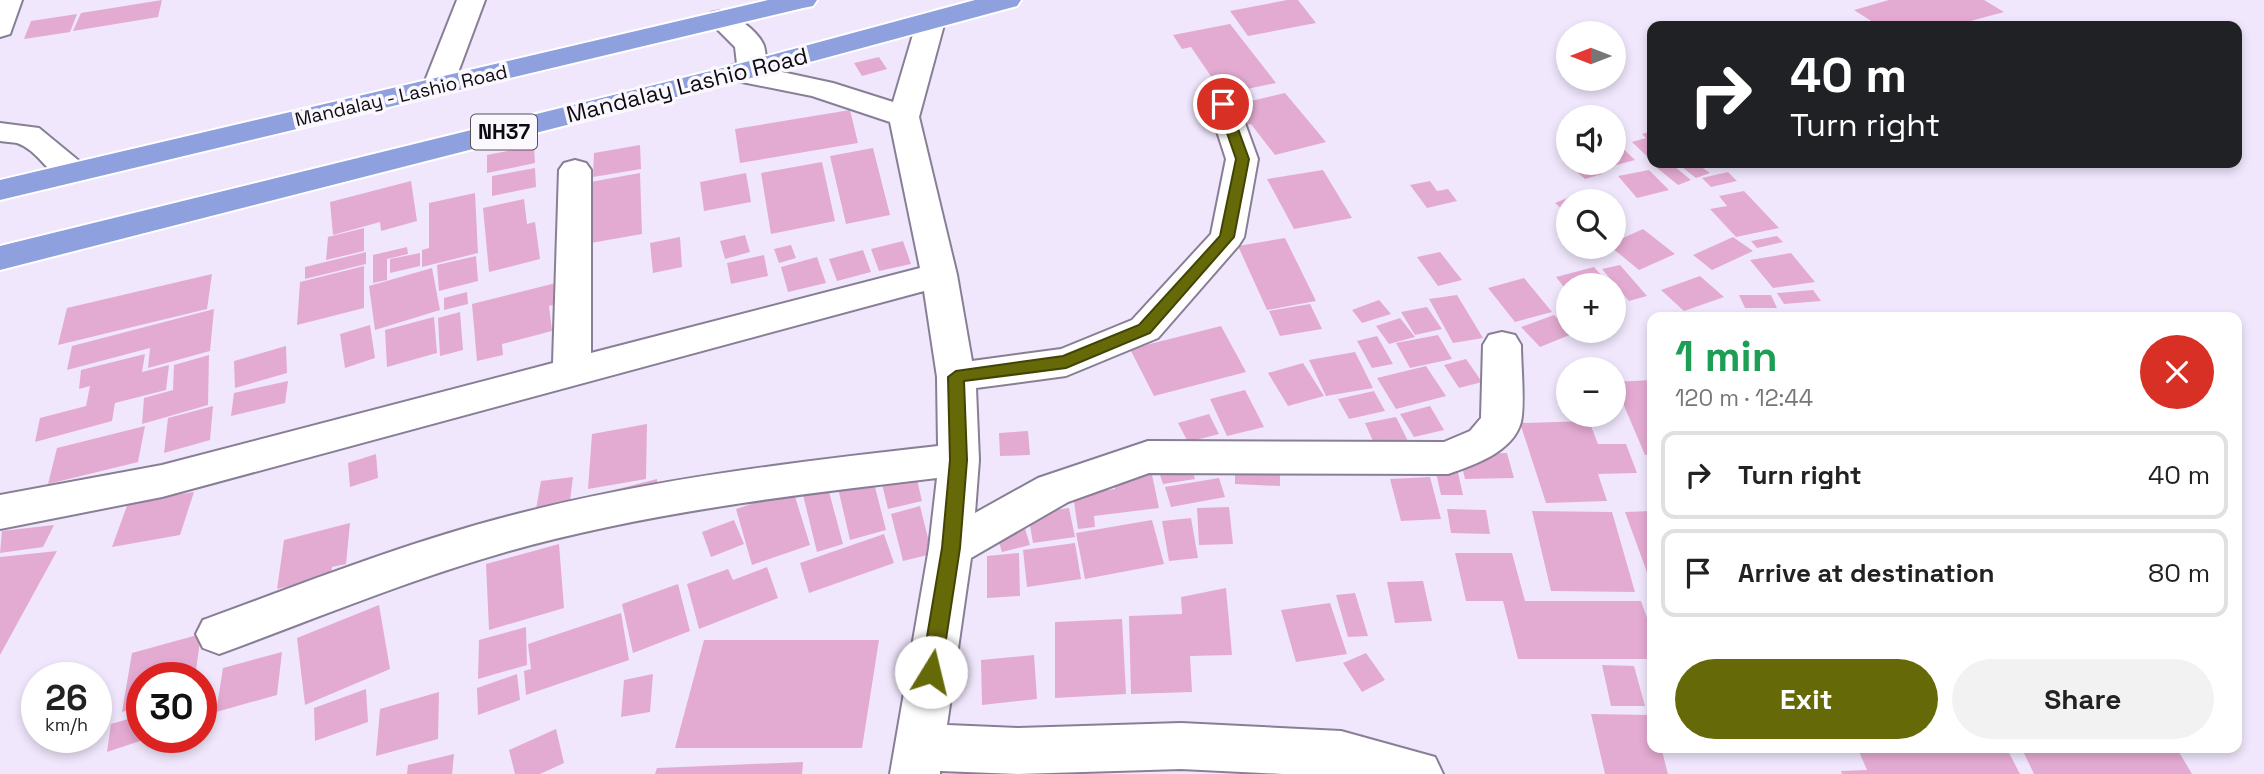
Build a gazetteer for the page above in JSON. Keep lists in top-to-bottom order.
{
  "streets": {
    "highway": ["Mandalay Lashio Road", "Mandalay - Lashio Road", "NH37"]
  },
  "north": "left",
  "page": {
    "map_buttons": ["+", "−"],
    "turn": ["40 m", "Turn right"],
    "heading": ["1 min", "120 m · 12:44"],
    "list": [
      {
        "name": "Turn right",
        "value": "40 m"
      },
      {
        "name": "Arrive at destination",
        "value": "80 m"
      }
    ],
    "buttons": ["Exit", "Share"],
    "speed": "26 km/h",
    "limit": "30"
  }
}
